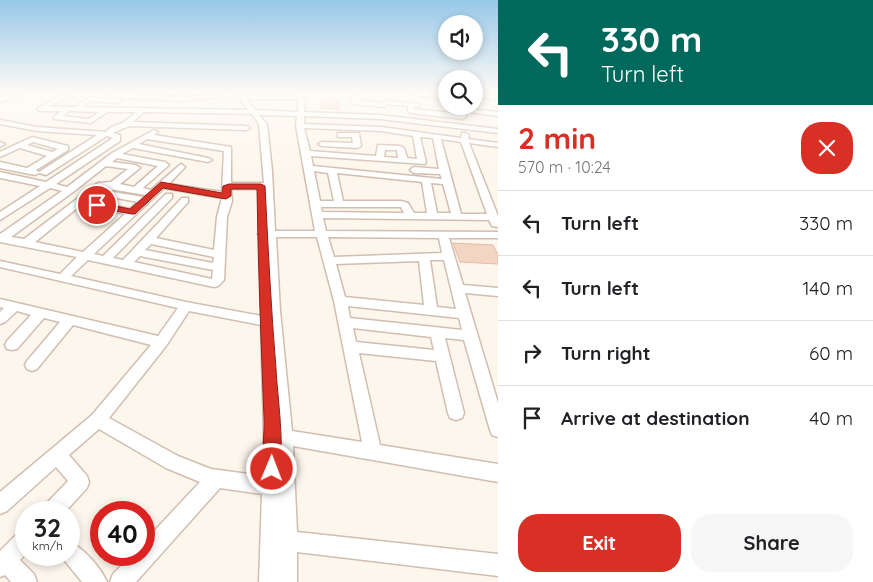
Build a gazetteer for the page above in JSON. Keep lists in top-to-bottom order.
{
  "page": {
    "turn": ["330 m", "Turn left"],
    "heading": ["2 min", "570 m · 10:24"],
    "list": [
      {
        "name": "Turn left",
        "value": "330 m"
      },
      {
        "name": "Turn left",
        "value": "140 m"
      },
      {
        "name": "Turn right",
        "value": "60 m"
      },
      {
        "name": "Arrive at destination",
        "value": "40 m"
      }
    ],
    "speed": "32 km/h",
    "limit": "40",
    "buttons": ["Exit", "Share"]
  }
}
